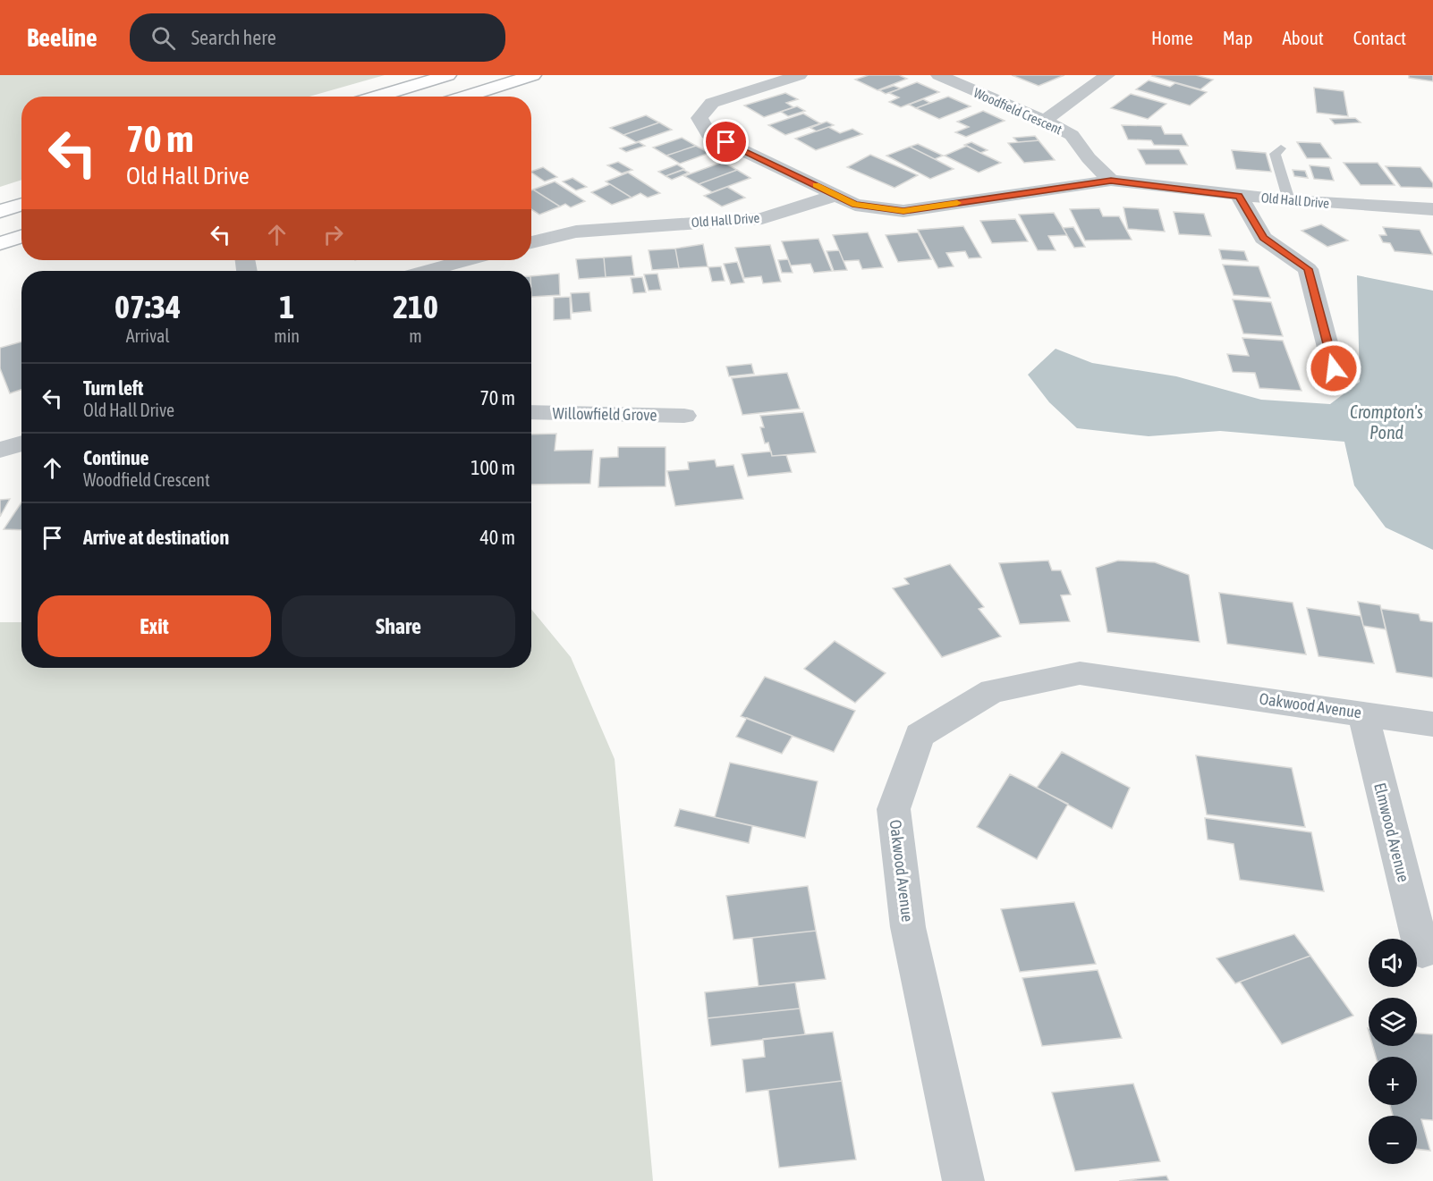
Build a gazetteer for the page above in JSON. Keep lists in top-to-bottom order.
{
  "streets": {
    "street": [
      "Woodfield Crescent",
      "Old Hall Drive",
      "Willowfield Grove",
      "Oakwood Avenue",
      "Elmwood Avenue"
    ]
  },
  "crossings": [
    ["Woodfield Crescent", "Old Hall Drive"],
    ["Oakwood Avenue", "Elmwood Avenue"]
  ],
  "water": ["Crompton's Pond"],
  "page": {
    "header": "Beeline",
    "search": "Search here",
    "nav": [
      "Home",
      "Map",
      "About",
      "Contact"
    ],
    "turn": ["70 m", "Old Hall Drive"],
    "eta": [
      "07:34",
      "Arrival",
      "1",
      "min",
      "210",
      "m"
    ],
    "list": [
      {
        "name": "Turn left",
        "note": "Old Hall Drive",
        "value": "70 m"
      },
      {
        "name": "Continue",
        "note": "Woodfield Crescent",
        "value": "100 m"
      },
      {
        "name": "Arrive at destination",
        "value": "40 m"
      }
    ],
    "buttons": ["Exit", "Share"],
    "map_buttons": ["+", "−"]
  }
}
